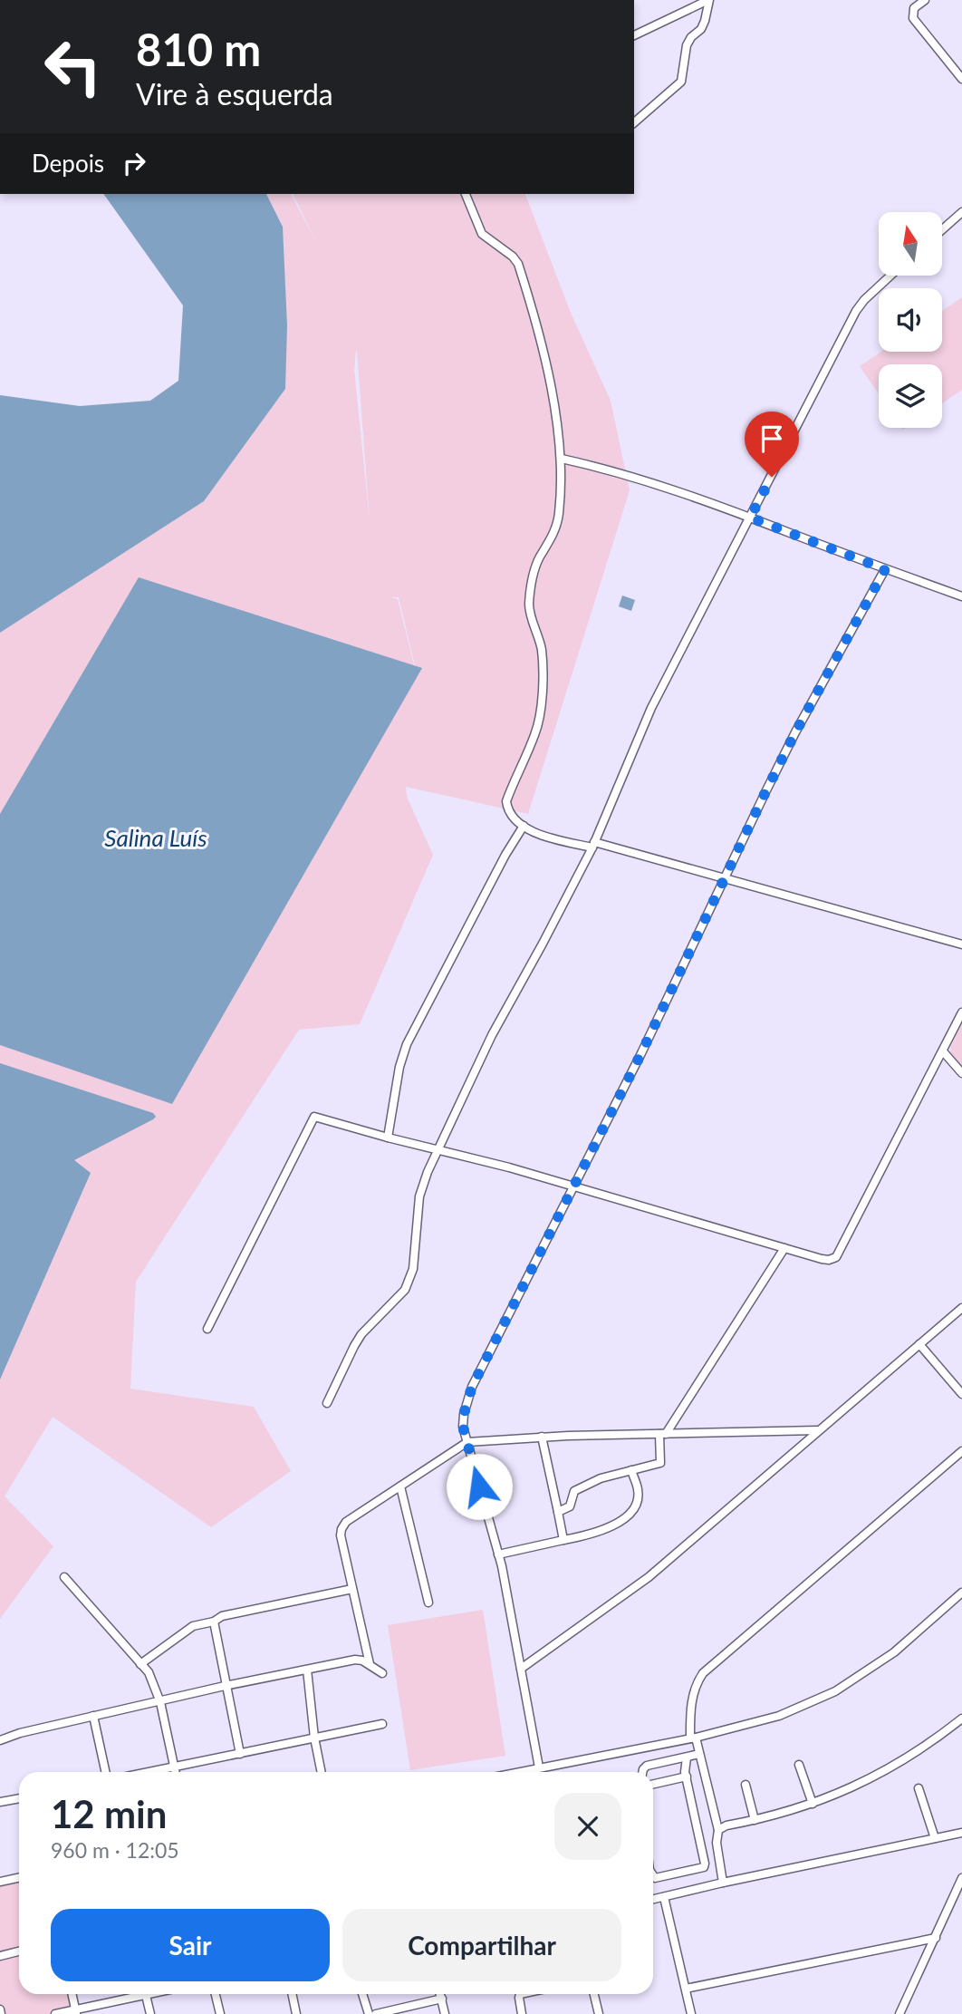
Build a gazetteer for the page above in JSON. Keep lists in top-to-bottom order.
{
  "water": ["Salina Luís"],
  "north": "top",
  "page": {
    "turn": ["810 m", "Vire à esquerda"],
    "then": "Depois",
    "heading": ["12 min", "960 m · 12:05"],
    "buttons": ["Sair", "Compartilhar"]
  }
}
